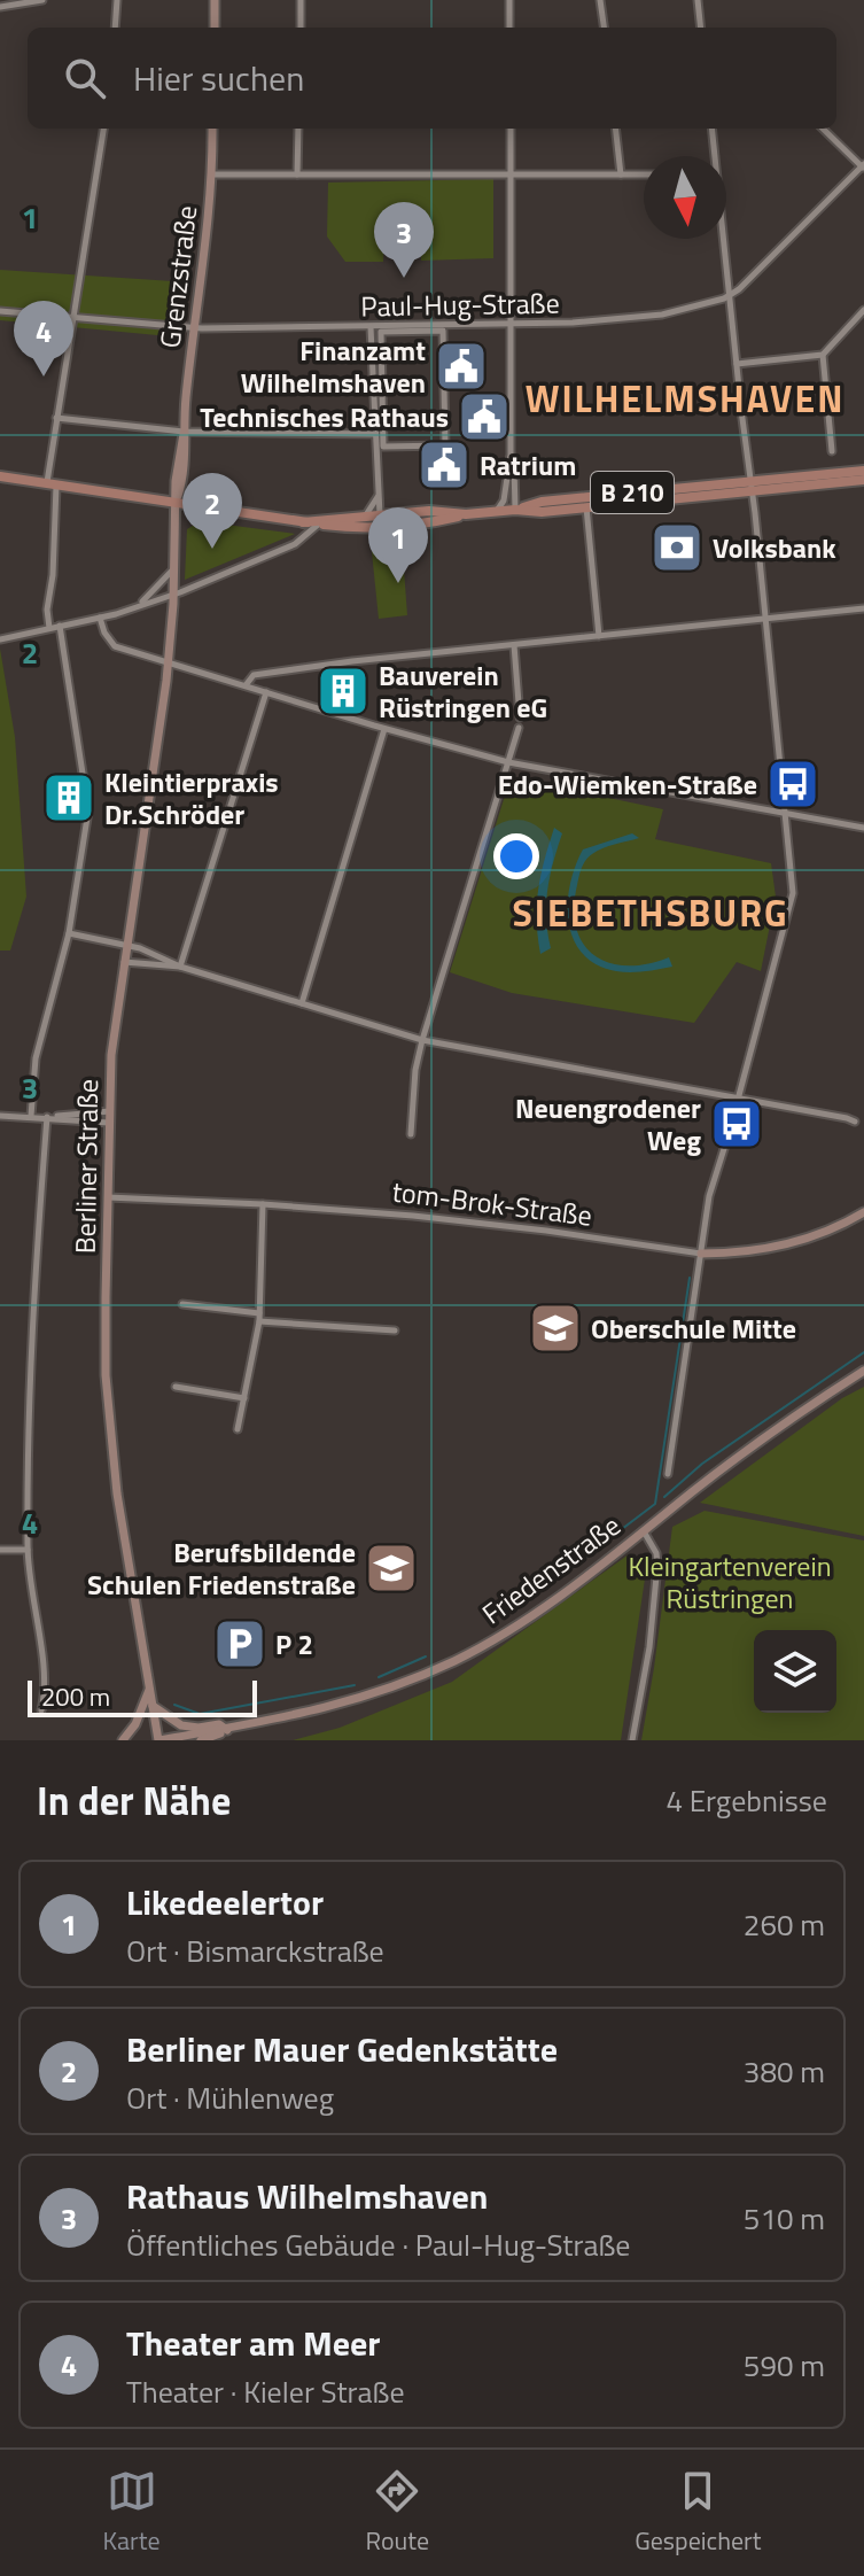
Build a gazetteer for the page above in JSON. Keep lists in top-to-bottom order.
{
  "streets": {
    "main road": [
      "Grenzstraße",
      "B 210",
      "Berliner Straße",
      "tom-Brok-Straße",
      "Friedenstraße"
    ],
    "street": ["Paul-Hug-Straße"]
  },
  "crossings": [
    ["Grenzstraße", "Paul-Hug-Straße"],
    ["Grenzstraße", "B 210"],
    ["Grenzstraße", "Berliner Straße"],
    ["Berliner Straße", "tom-Brok-Straße"],
    ["Berliner Straße", "Friedenstraße"]
  ],
  "districts": ["WILHELMSHAVEN", "SIEBETHSBURG"],
  "parks": ["Kleingartenverein Rüstringen"],
  "places": {
    "public building": ["Finanzamt Wilhelmshaven", "Technisches Rathaus", "Ratrium"],
    "bank": ["Volksbank"],
    "building": ["Bauverein Rüstringen eG", "Kleintierpraxis Dr.Schröder"],
    "bus stop": ["Edo-Wiemken-Straße", "Neuengrodener Weg"],
    "school or university": ["Oberschule Mitte", "Berufsbildende Schulen Friedenstraße"],
    "parking": ["P 2"]
  },
  "scale_bar": "200 m",
  "north": "bottom",
  "page": {
    "search": "Hier suchen",
    "pins": [
      "3",
      "4",
      "2",
      "1"
    ],
    "scale": "200 m",
    "heading": ["In der Nähe", "4 Ergebnisse"],
    "list": [
      {
        "mark": "1",
        "name": "Likedeelertor",
        "note": "Ort · Bismarckstraße",
        "value": "260 m"
      },
      {
        "mark": "2",
        "name": "Berliner Mauer Gedenkstätte",
        "note": "Ort · Mühlenweg",
        "value": "380 m"
      },
      {
        "mark": "3",
        "name": "Rathaus Wilhelmshaven",
        "note": "Öffentliches Gebäude · Paul-Hug-Straße",
        "value": "510 m"
      },
      {
        "mark": "4",
        "name": "Theater am Meer",
        "note": "Theater · Kieler Straße",
        "value": "590 m"
      }
    ],
    "nav": ["Karte", "Route", "Gespeichert"]
  },
  "grid": {
    "rows": [
      "1",
      "2",
      "3",
      "4"
    ]
  }
}
